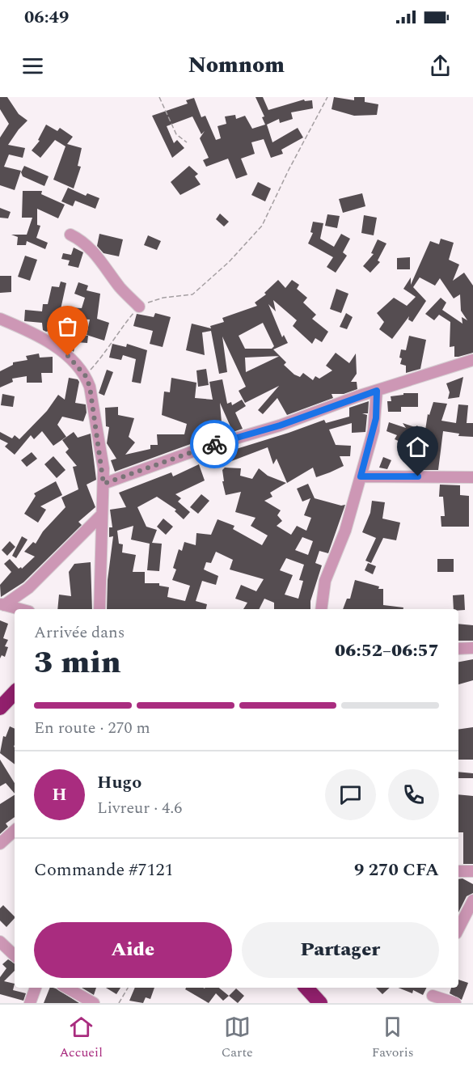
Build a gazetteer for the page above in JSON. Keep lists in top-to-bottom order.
{
  "page": {
    "status": "06:49",
    "header": "Nomnom",
    "heading": ["3 min", "Arrivée dans", "06:52–06:57"],
    "panel": [
      "Hugo",
      "Livreur · 4.6",
      "Commande #7121",
      "9 270 CFA"
    ],
    "bar": "En route · 270 m",
    "round": "H",
    "buttons": ["Aide", "Partager"],
    "tabs": ["Accueil", "Carte", "Favoris"]
  }
}
